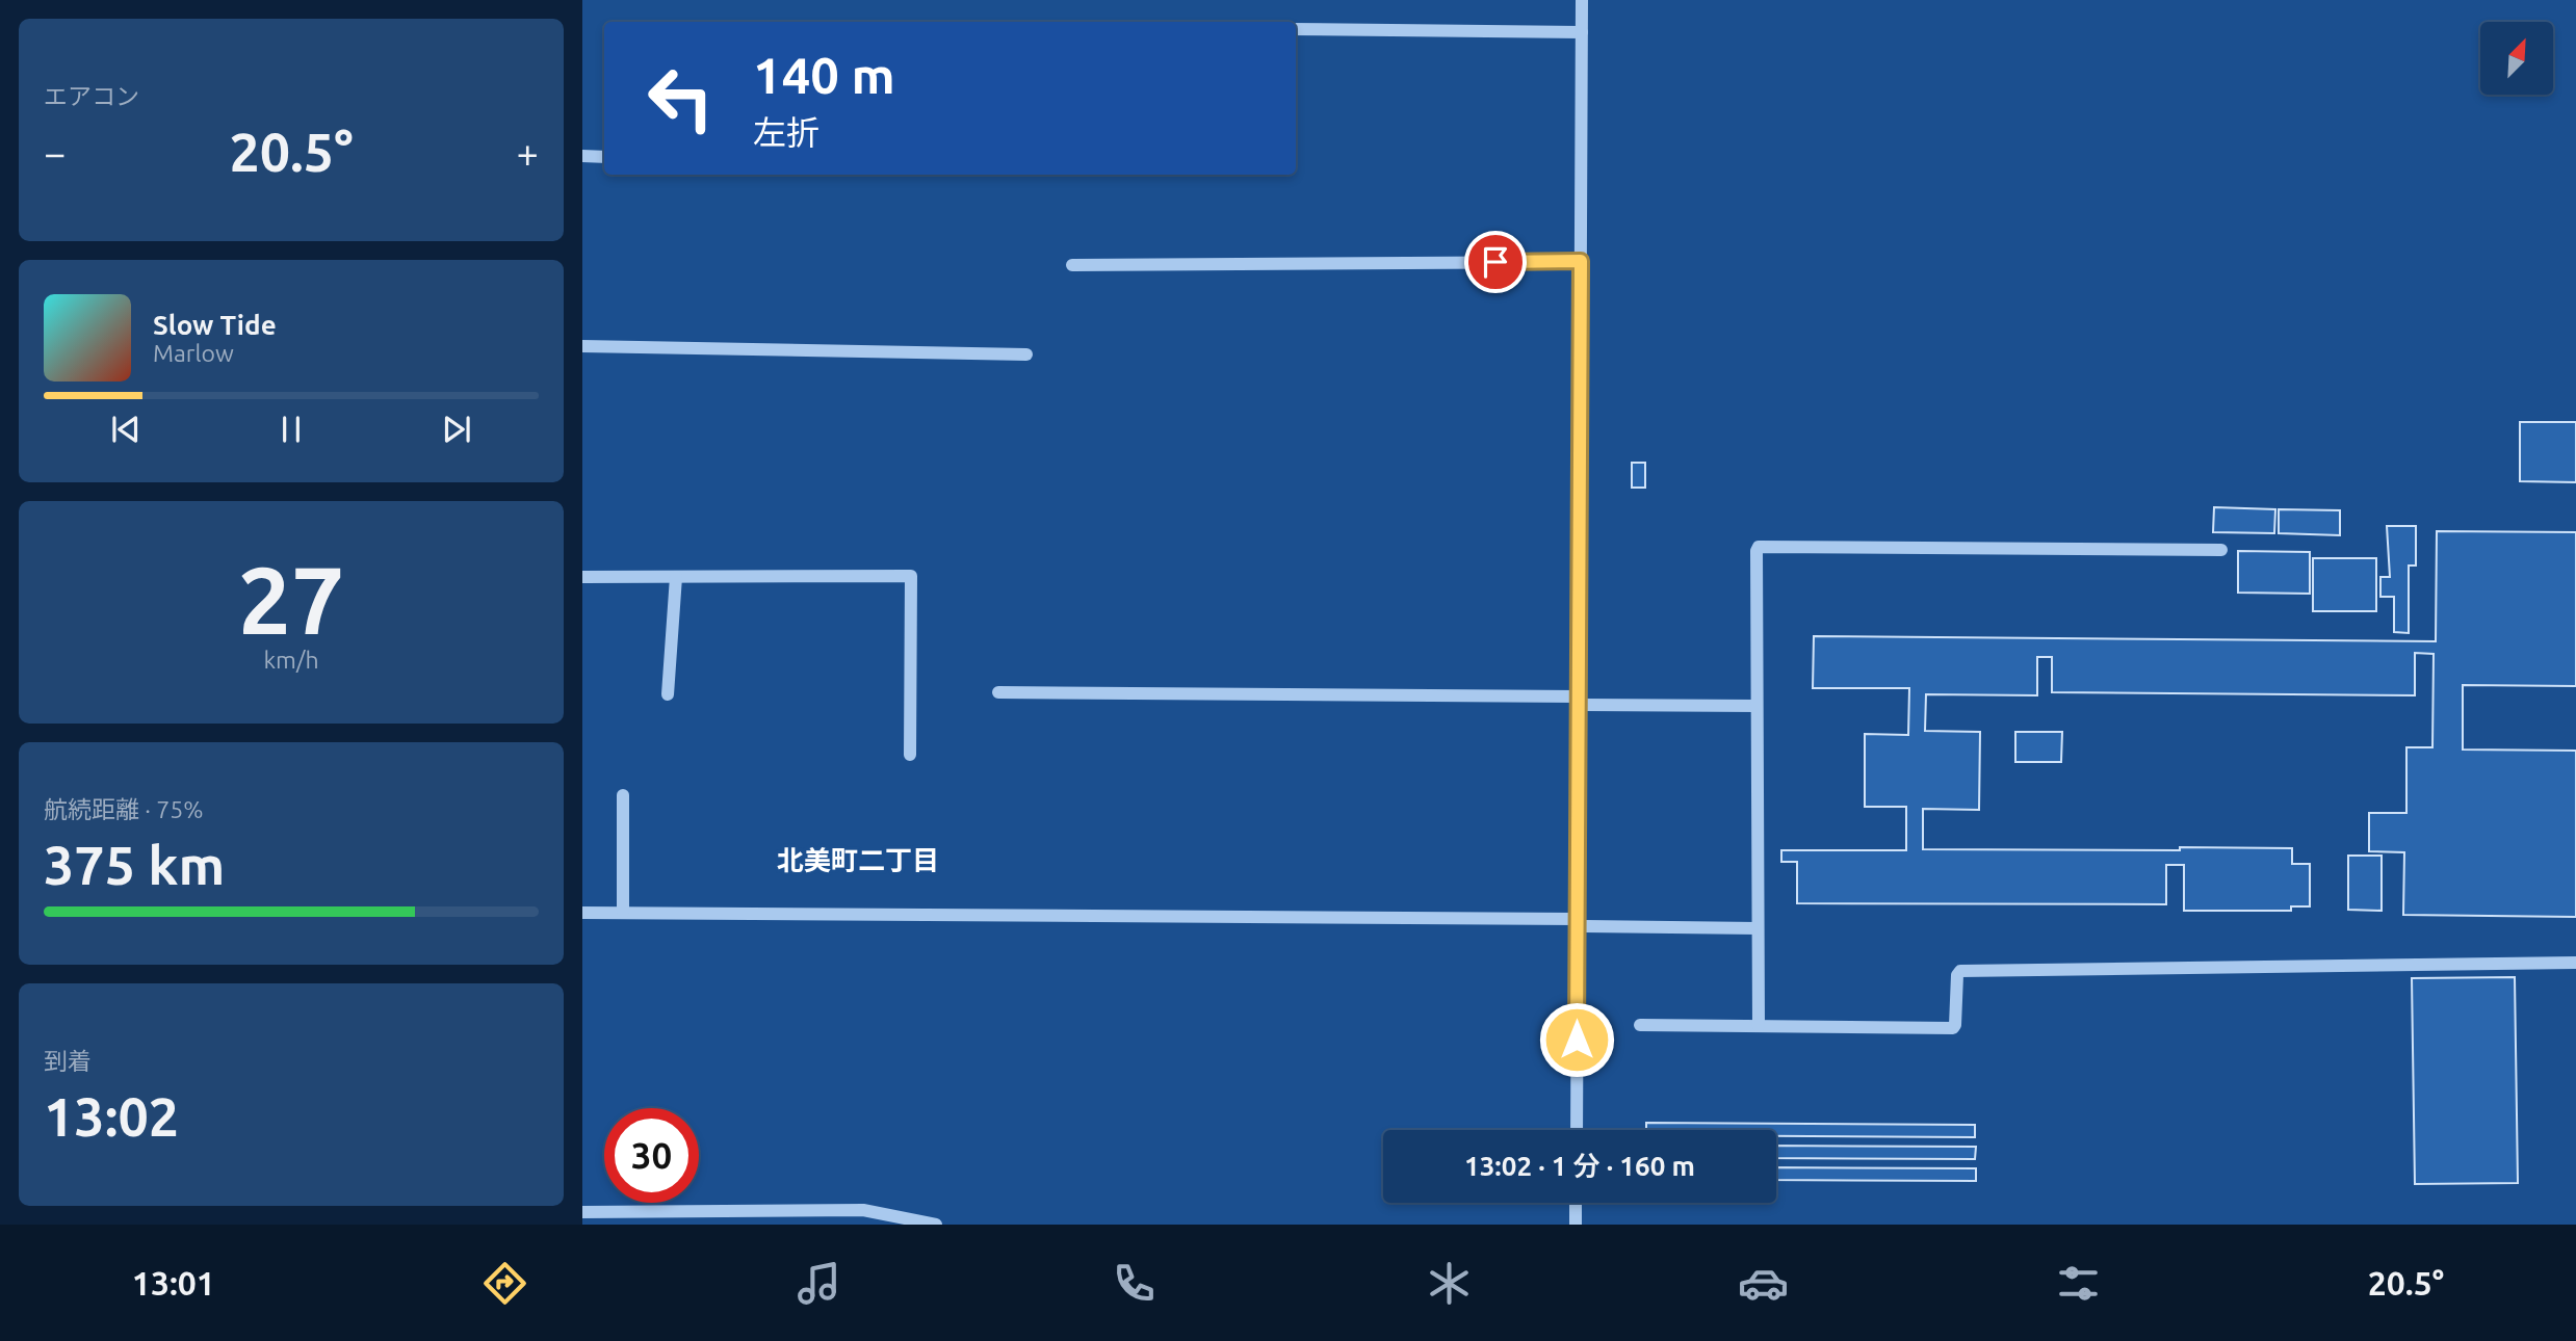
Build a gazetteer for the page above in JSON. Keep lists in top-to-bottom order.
{
  "districts": ["北美町二丁目"],
  "north": "top right",
  "page": {
    "tile": [
      "エアコン",
      ["27", "km/h"],
      ["航続距離 · 75%", "375 km"],
      ["到着", "13:02"]
    ],
    "turn": ["140 m", "左折"],
    "heat": ["−", "20.5°", "+"],
    "song": ["Slow Tide", "Marlow"],
    "limit": "30",
    "trip": "13:02 · 1 分 · 160 m",
    "tabs": ["13:01", "20.5°"]
  }
}
